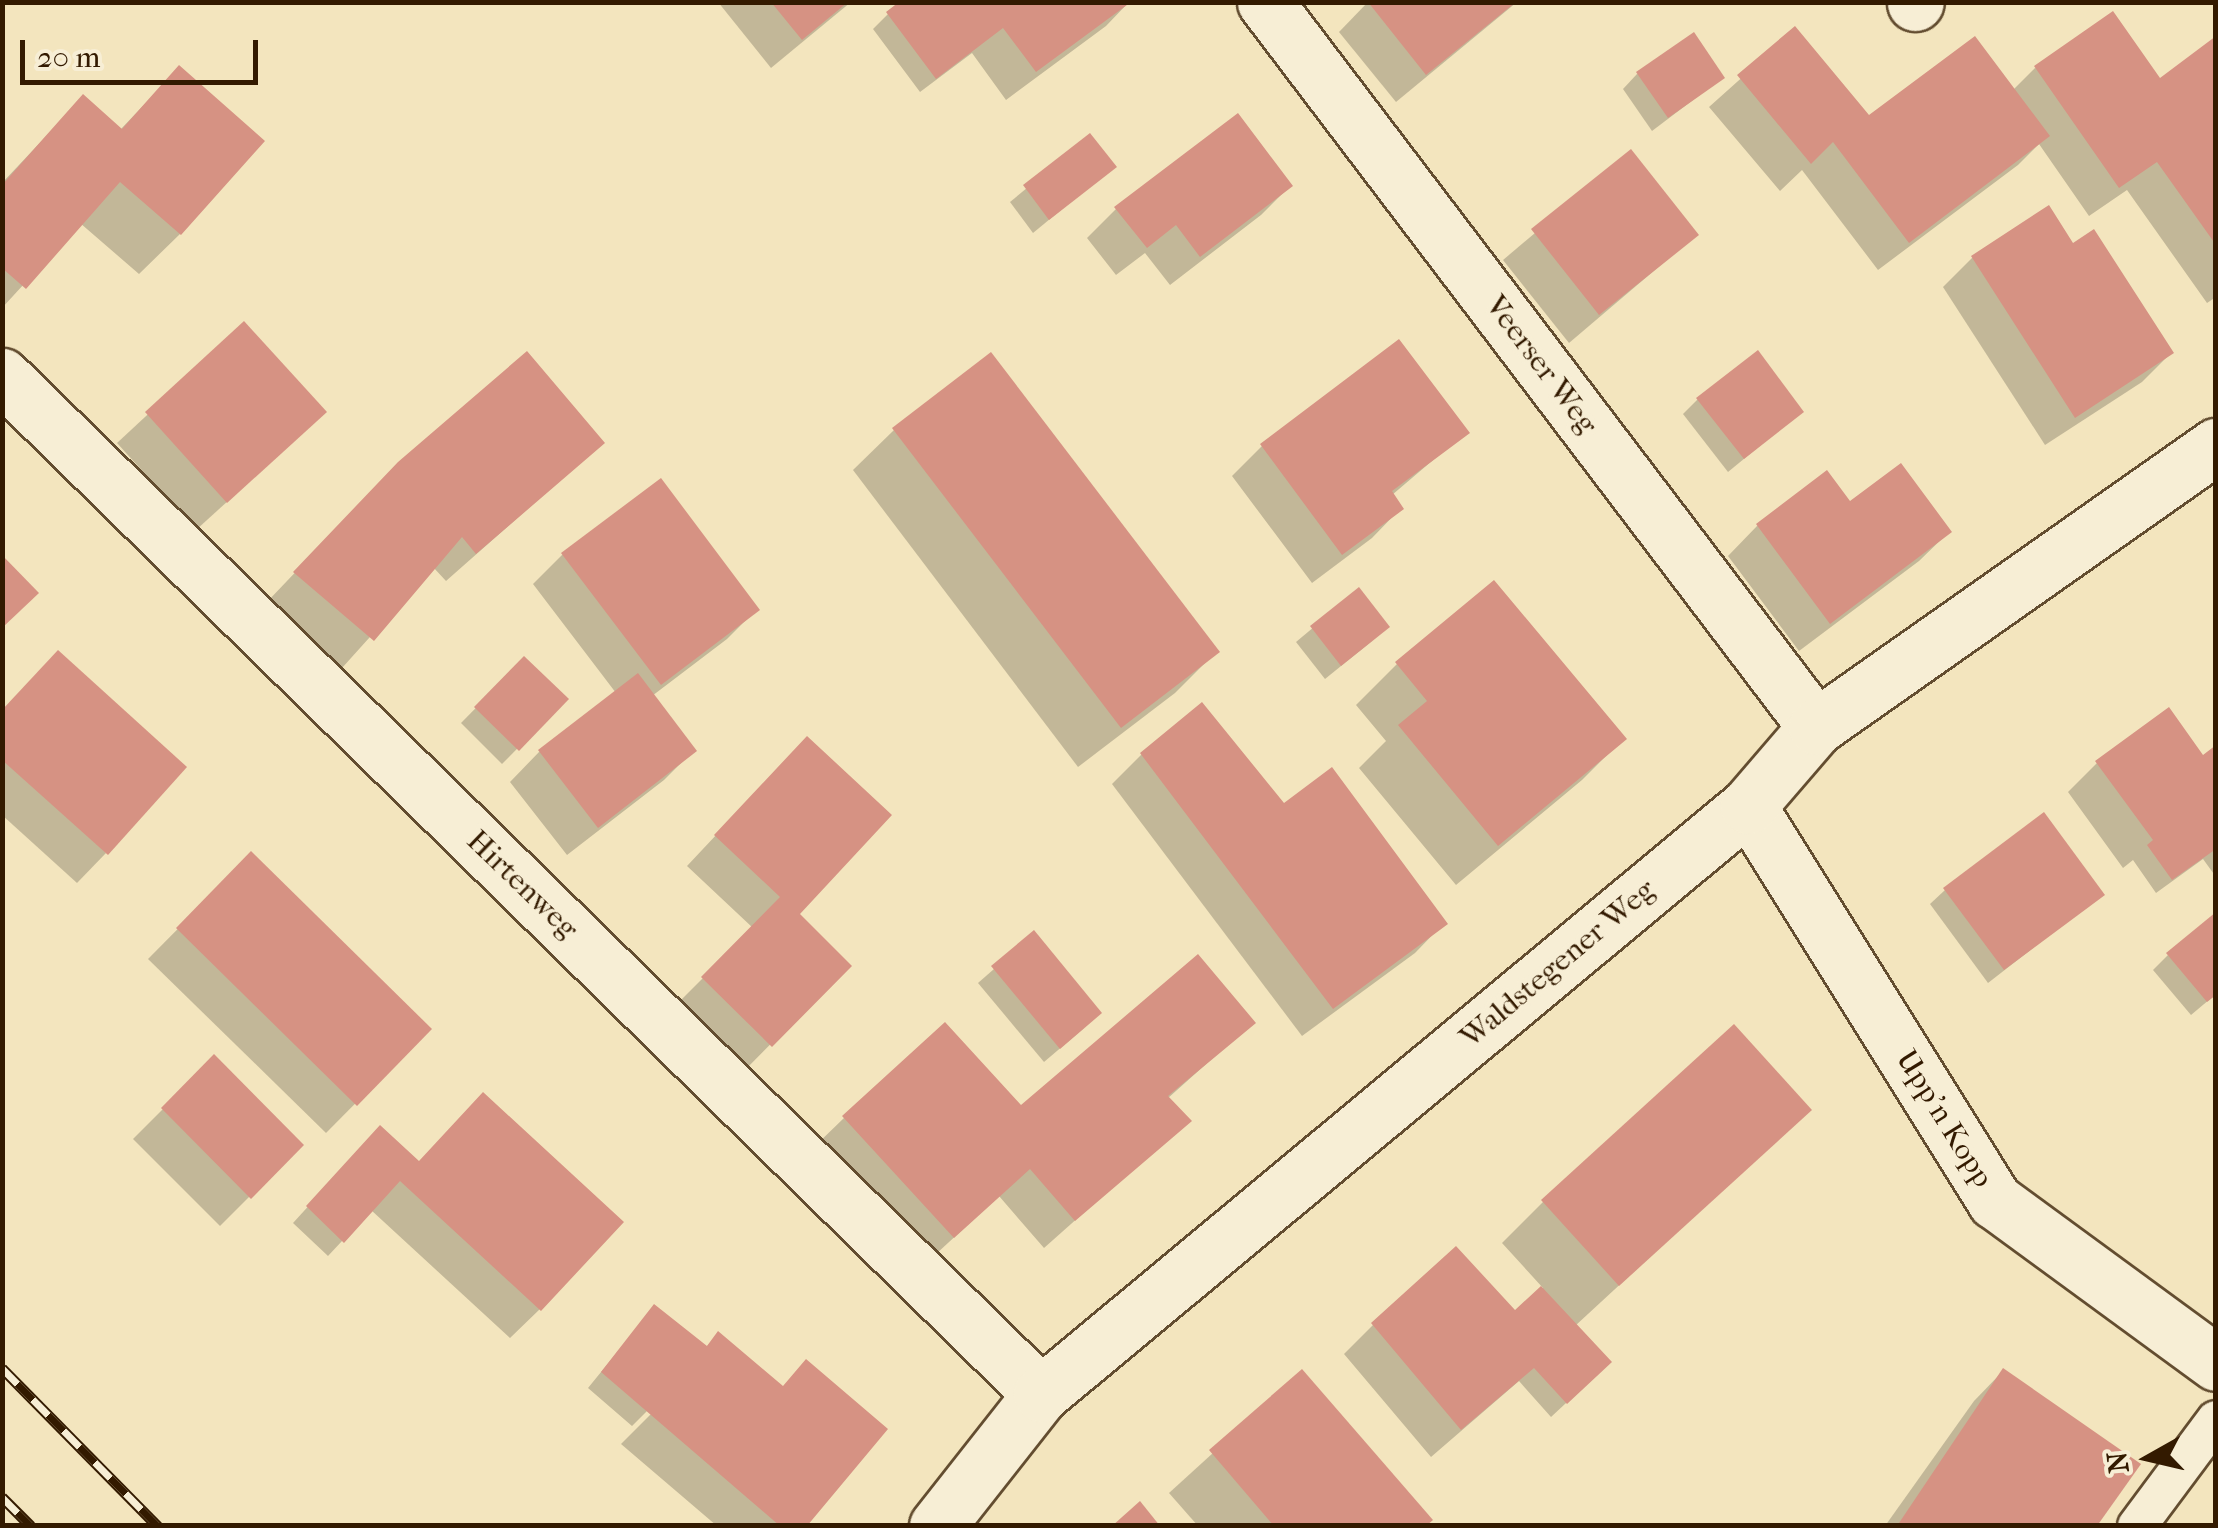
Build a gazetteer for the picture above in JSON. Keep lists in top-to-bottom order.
{
  "streets": {
    "street": [
      "Veerser Weg",
      "Hirtenweg",
      "Waldstegener Weg",
      "Upp'n Kopp"
    ]
  },
  "crossings": [
    ["Veerser Weg", "Waldstegener Weg"],
    ["Hirtenweg", "Waldstegener Weg"],
    ["Waldstegener Weg", "Upp'n Kopp"]
  ],
  "scale_bar": "20 m",
  "north": "left"
}
